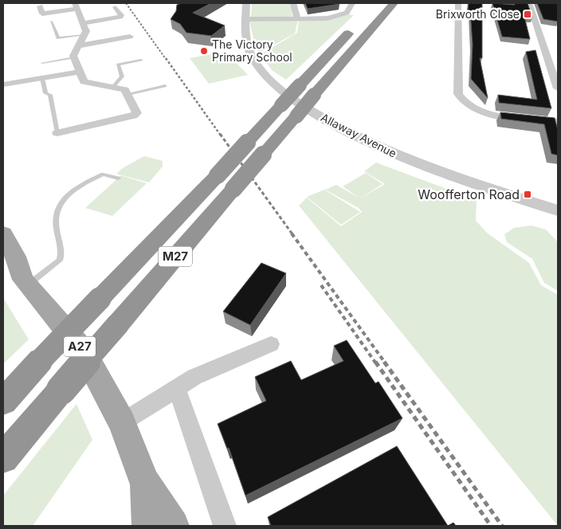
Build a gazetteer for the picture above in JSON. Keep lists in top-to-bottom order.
{
  "streets": {
    "highway": ["M27"],
    "main road": ["A27"],
    "street": ["Allaway Avenue"]
  },
  "places": {
    "transit": ["Brixworth Close", "Woofferton Road"],
    "other": ["The Victory Primary School"]
  }
}
